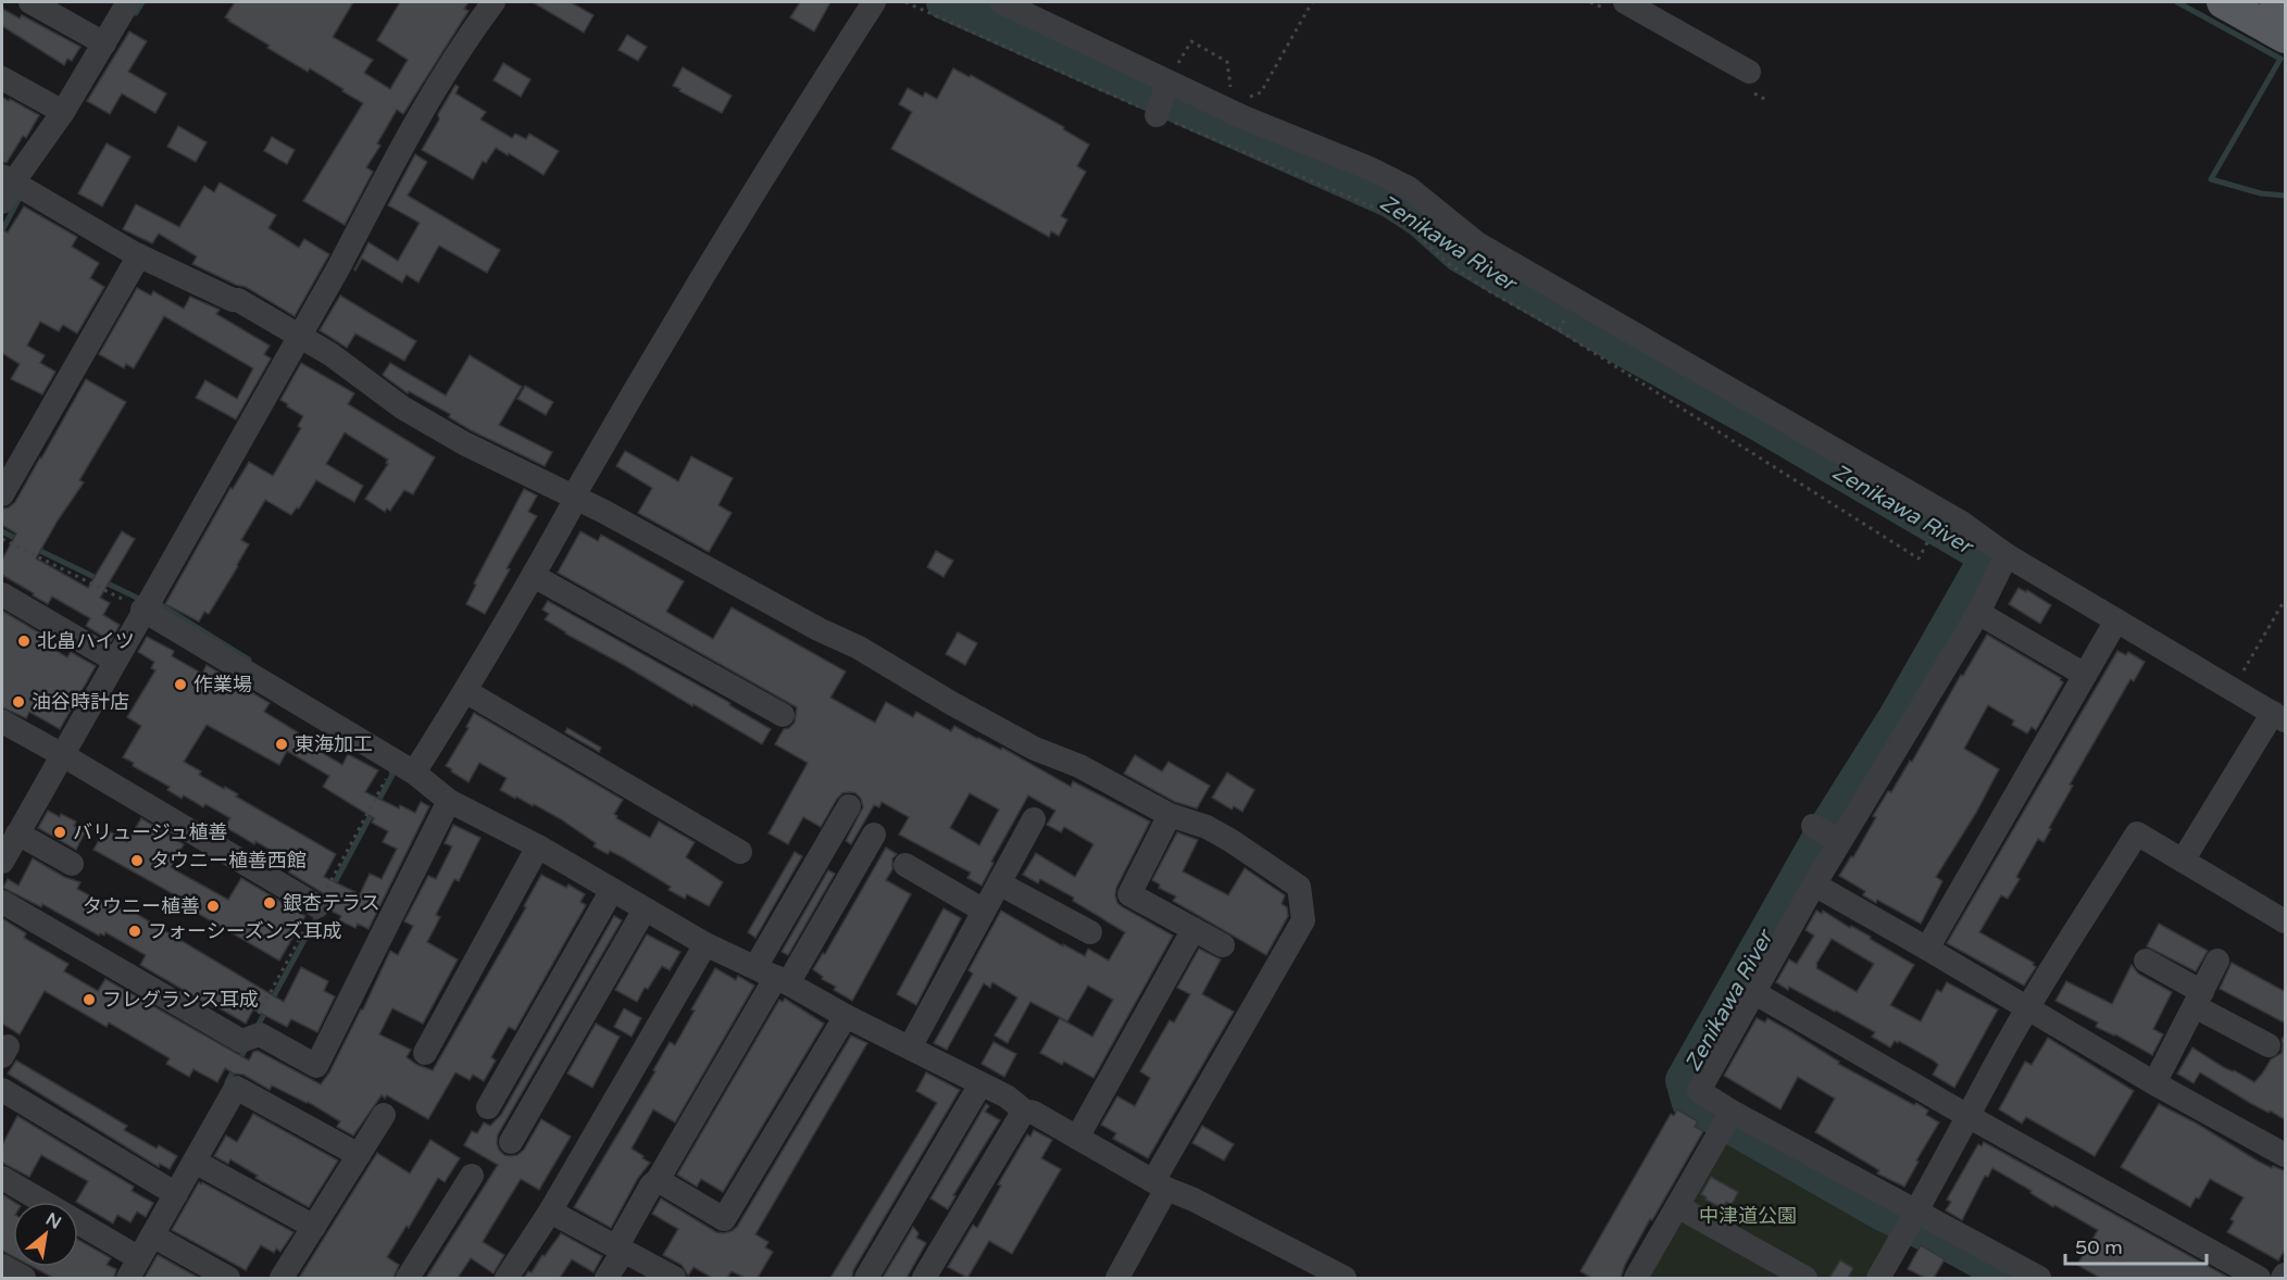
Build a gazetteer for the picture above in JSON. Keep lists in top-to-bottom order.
{
  "water": ["Zenikawa River"],
  "parks": ["中津道公園"],
  "places": [
    "北畠ハイツ",
    "作業場",
    "油谷時計店",
    "東海加工",
    "バリュージュ植善",
    "タウニー植善西館",
    "銀杏テラス",
    "タウニー植善",
    "フォーシーズンズ耳成",
    "フレグランス耳成"
  ],
  "scale_bar": "50 m",
  "north": "top right"
}
